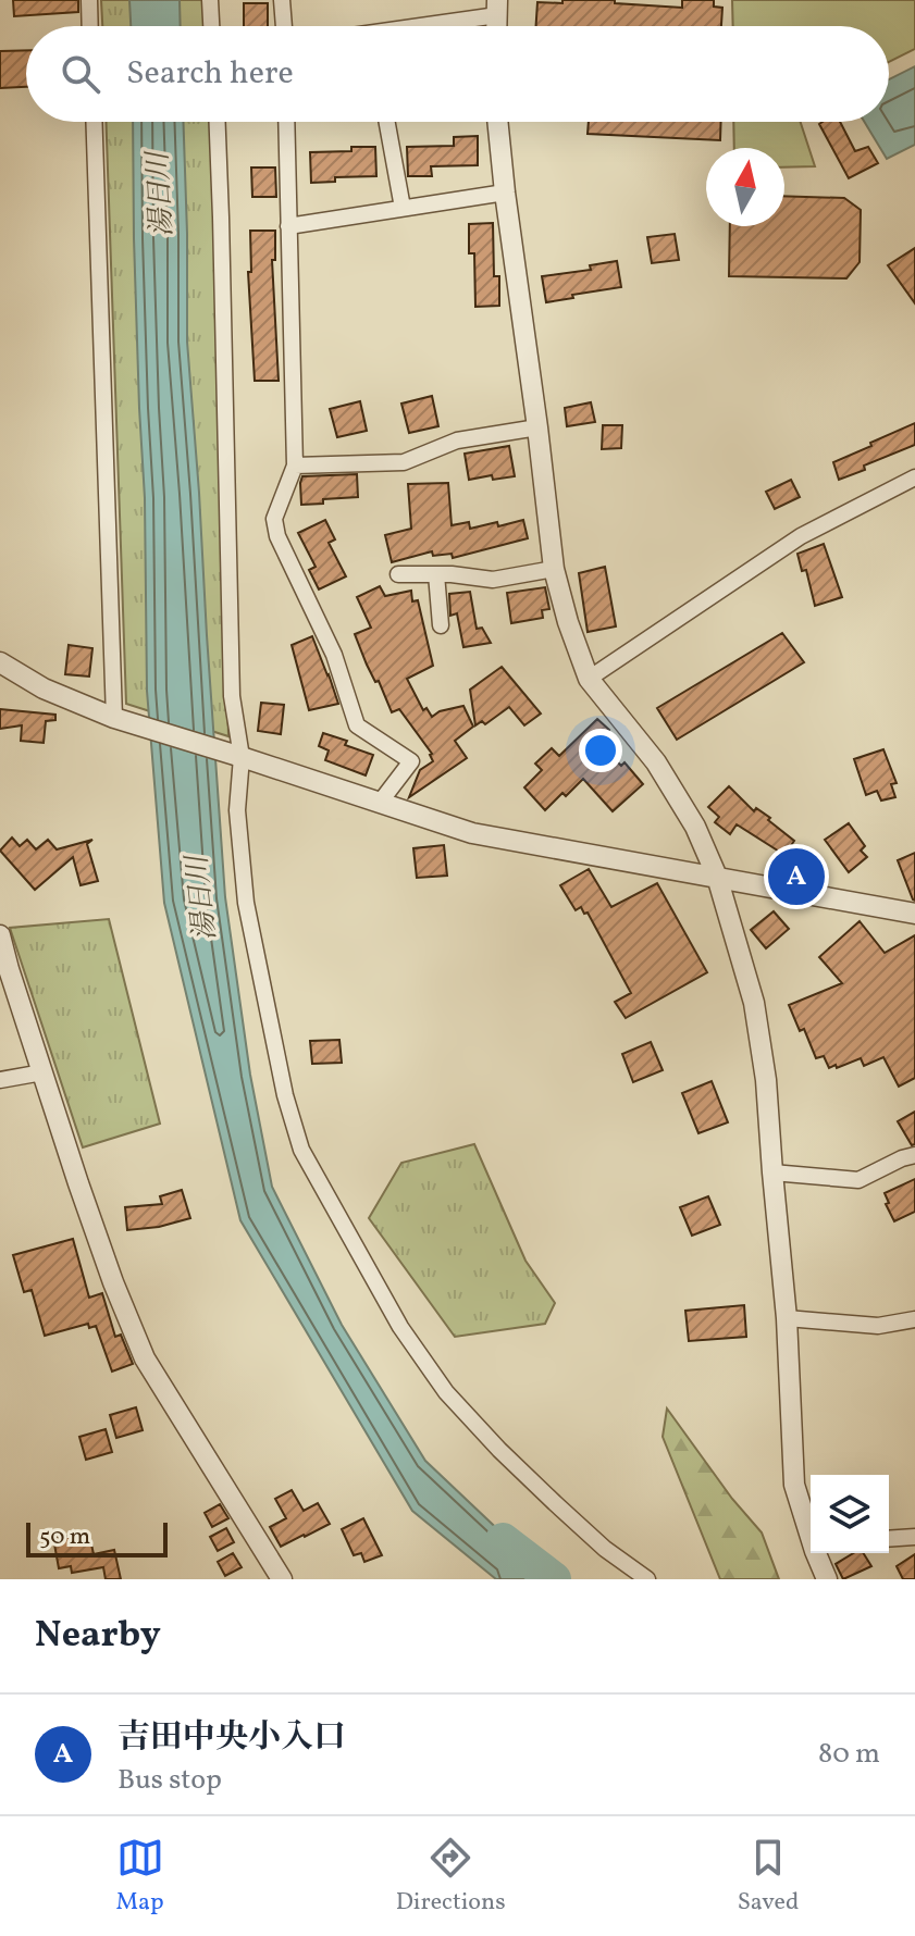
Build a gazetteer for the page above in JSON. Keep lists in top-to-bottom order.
{
  "water": ["湯日川"],
  "scale_bar": "50 m",
  "north": "top",
  "page": {
    "search": "Search here",
    "pins": "A",
    "scale": "50 m",
    "heading": "Nearby",
    "list": [
      {
        "mark": "A",
        "name": "吉田中央小入口",
        "note": "Bus stop",
        "value": "80 m"
      }
    ],
    "nav": ["Map", "Directions", "Saved"]
  }
}
